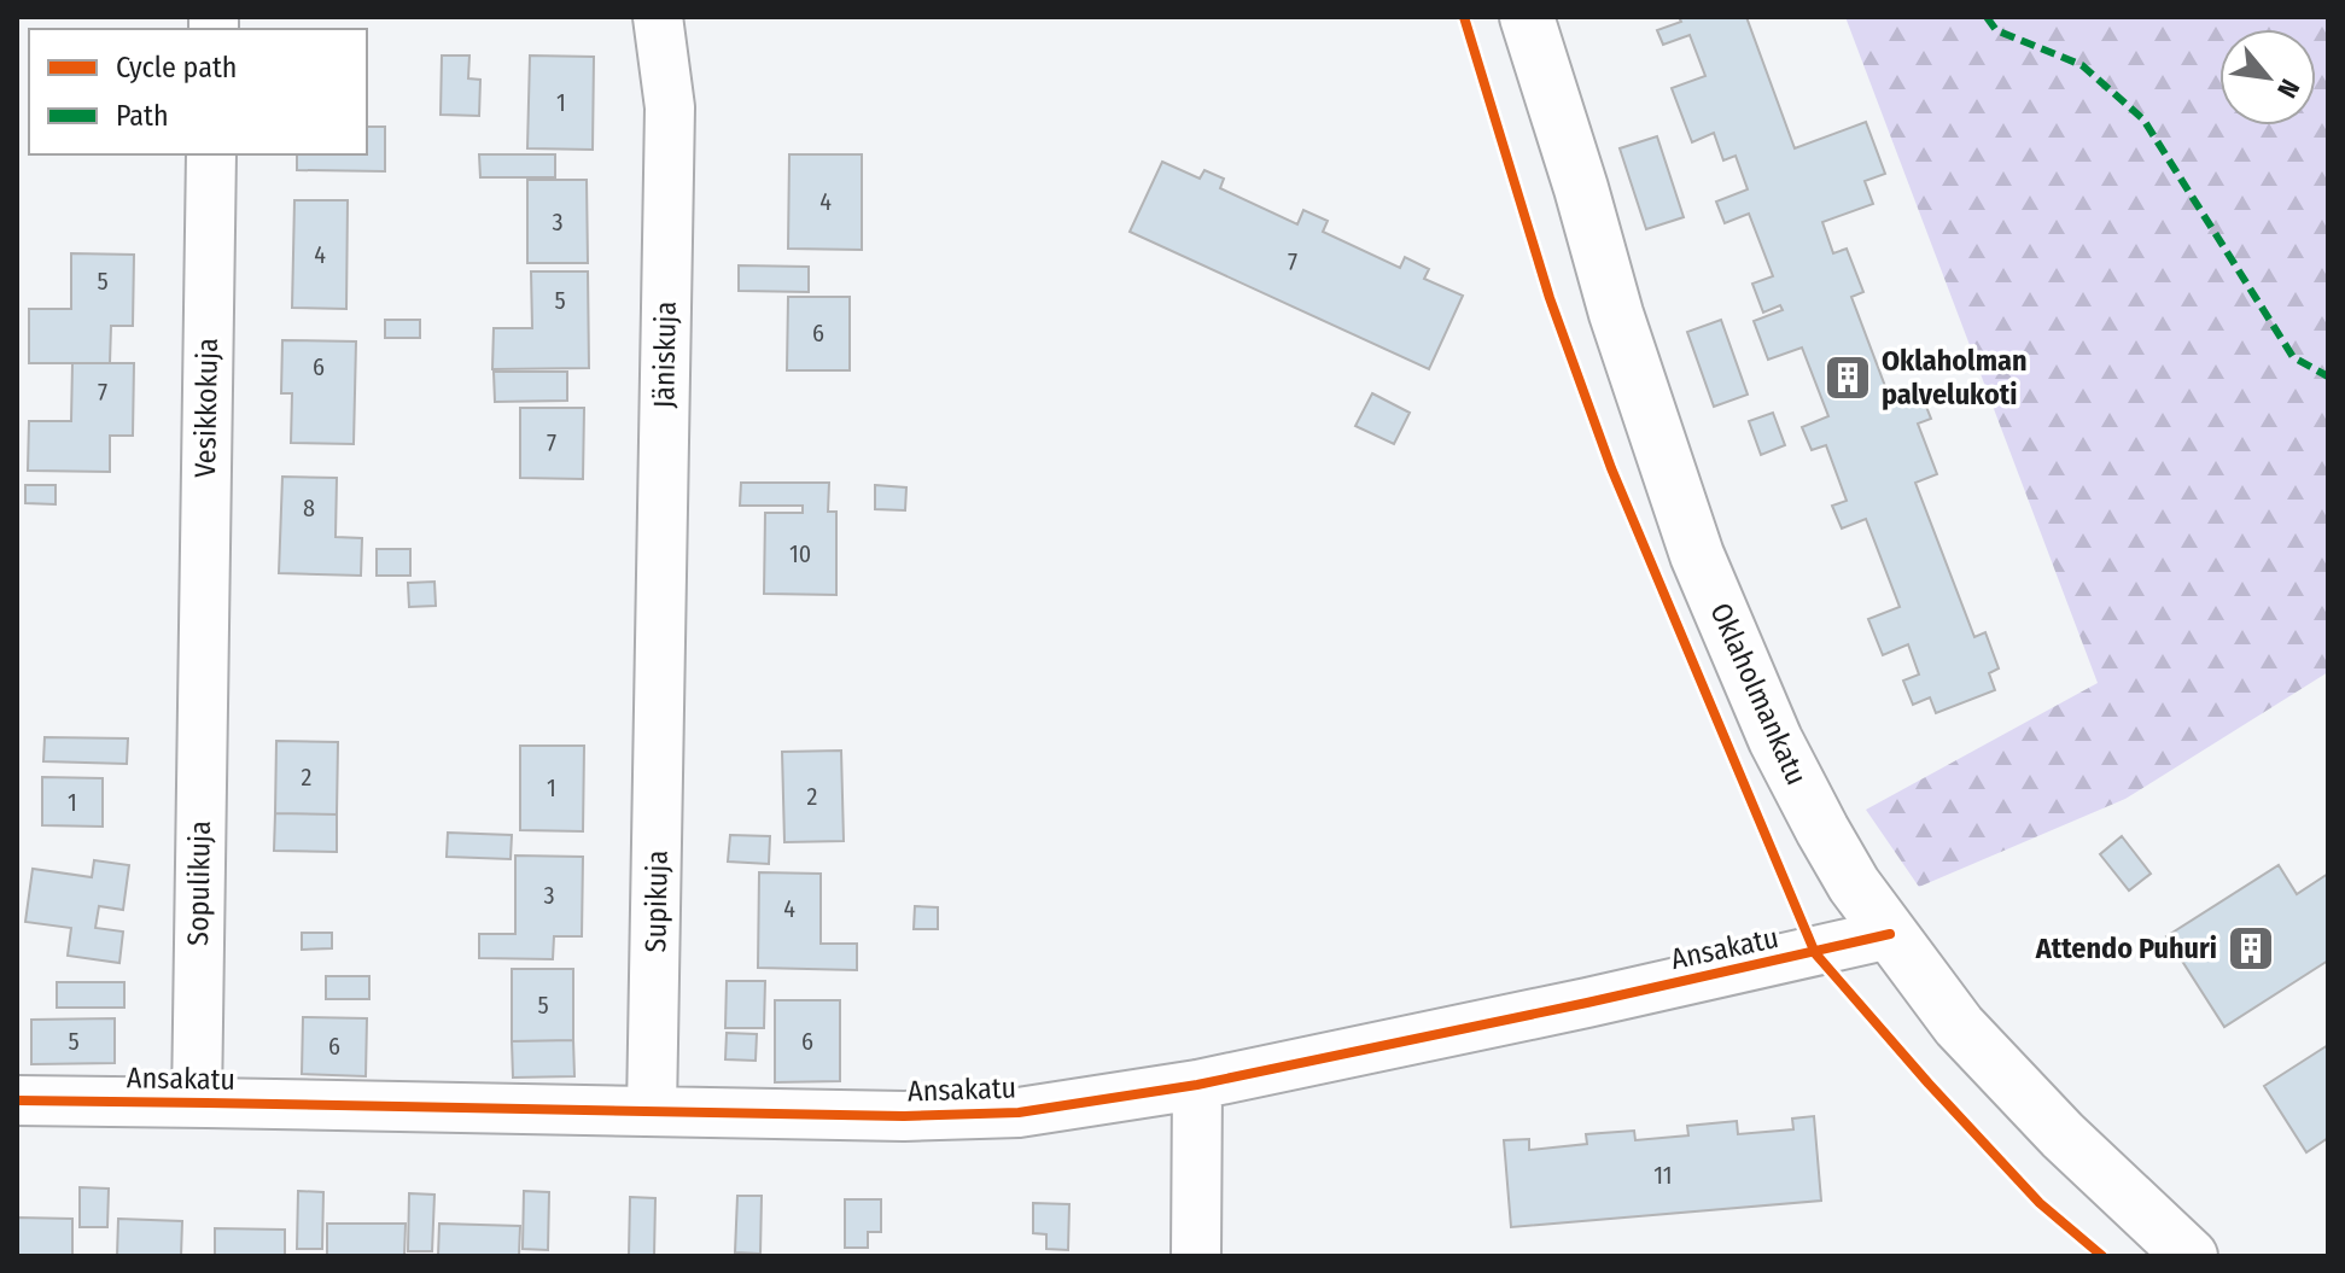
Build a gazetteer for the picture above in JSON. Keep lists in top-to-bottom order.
{
  "streets": {
    "street": [
      "Jäniskuja",
      "Vesikkokuja",
      "Oklaholmankatu",
      "Sopulikuja",
      "Supikuja",
      "Ansakatu"
    ]
  },
  "crossings": [
    ["Jäniskuja", "Supikuja"],
    ["Vesikkokuja", "Sopulikuja"],
    ["Oklaholmankatu", "Ansakatu"],
    ["Sopulikuja", "Ansakatu"],
    ["Supikuja", "Ansakatu"]
  ],
  "places": {
    "building": ["Oklaholman palvelukoti", "Attendo Puhuri"]
  },
  "house_numbers": [
    "1",
    "4",
    "3",
    "4",
    "7",
    "5",
    "5",
    "6",
    "6",
    "7",
    "7",
    "8",
    "10",
    "2",
    "1",
    "2",
    "1",
    "3",
    "4",
    "5",
    "5",
    "6",
    "6",
    "11"
  ],
  "legend": ["Cycle path", "Path"],
  "north": "bottom right"
}
